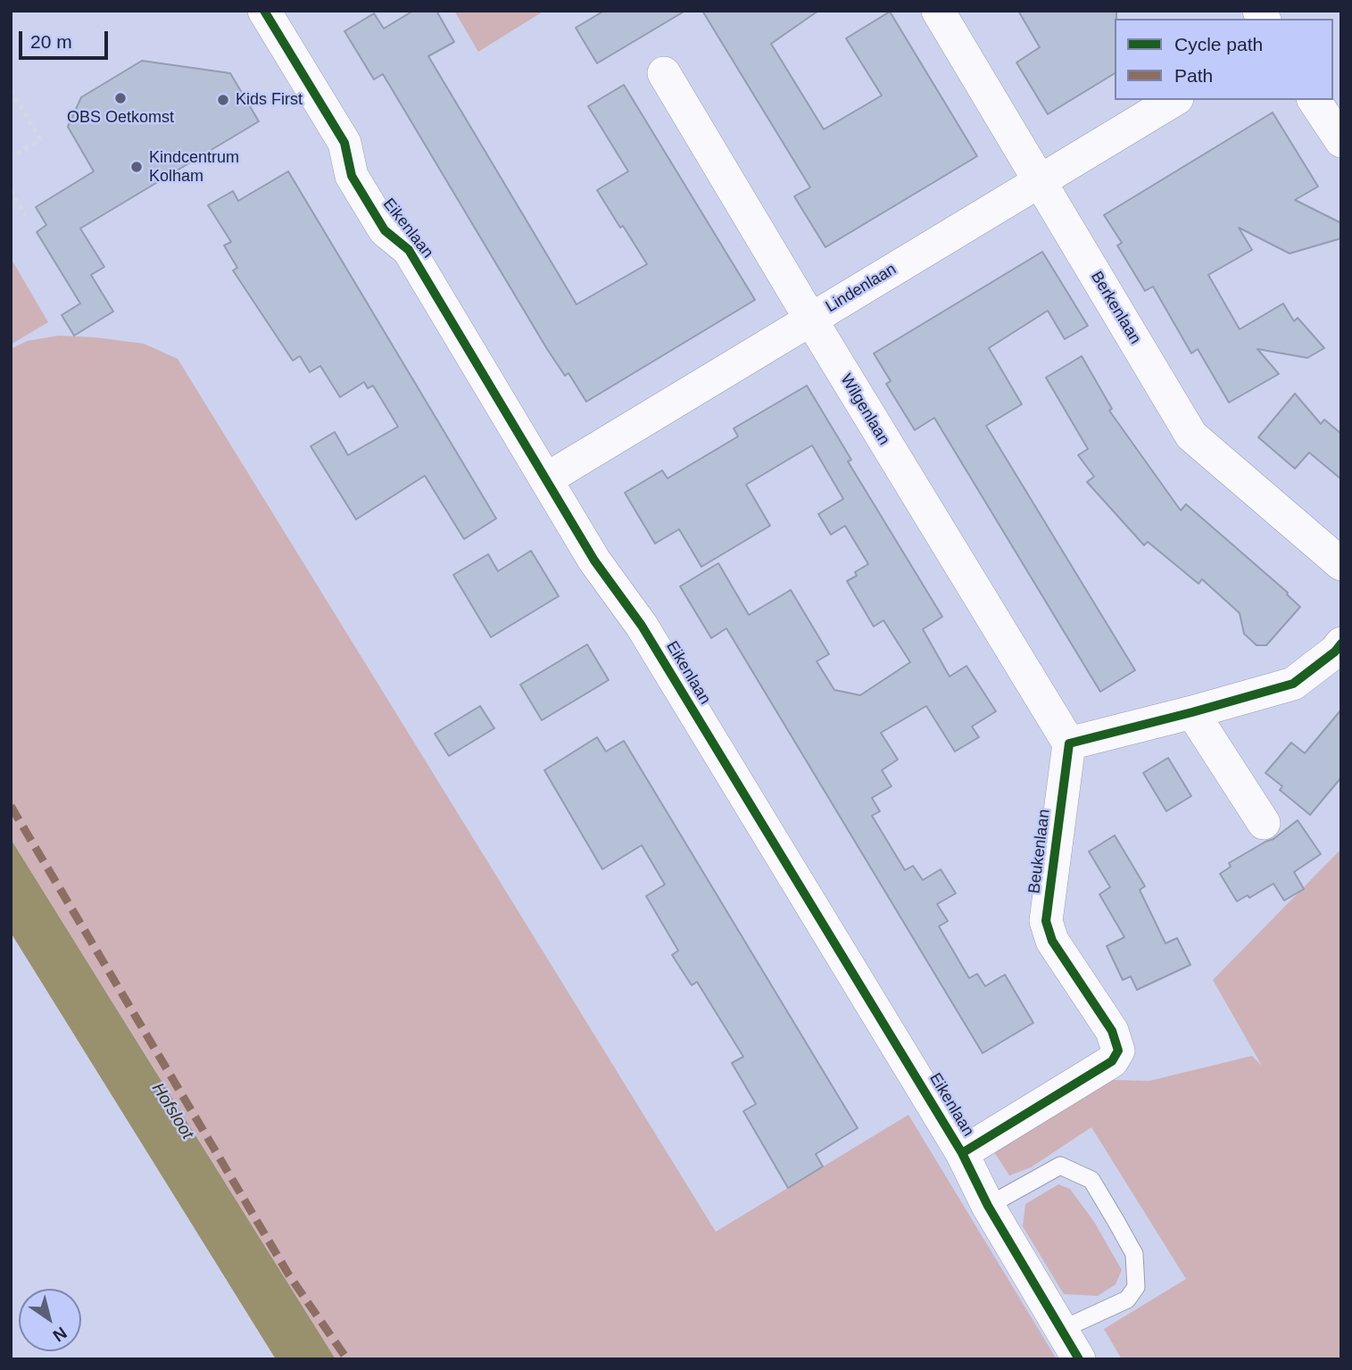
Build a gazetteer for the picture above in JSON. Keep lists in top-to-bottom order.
{
  "streets": {
    "street": [
      "Eikenlaan",
      "Lindenlaan",
      "Berkenlaan",
      "Wilgenlaan",
      "Beukenlaan"
    ]
  },
  "crossings": [
    ["Eikenlaan", "Lindenlaan"],
    ["Eikenlaan", "Beukenlaan"],
    ["Lindenlaan", "Berkenlaan"],
    ["Lindenlaan", "Wilgenlaan"],
    ["Wilgenlaan", "Beukenlaan"]
  ],
  "water": ["Hofsloot"],
  "places": ["OBS Oetkomst", "Kids First", "Kindcentrum Kolham"],
  "legend": ["Cycle path", "Path"],
  "scale_bar": "20 m",
  "north": "bottom right"
}
